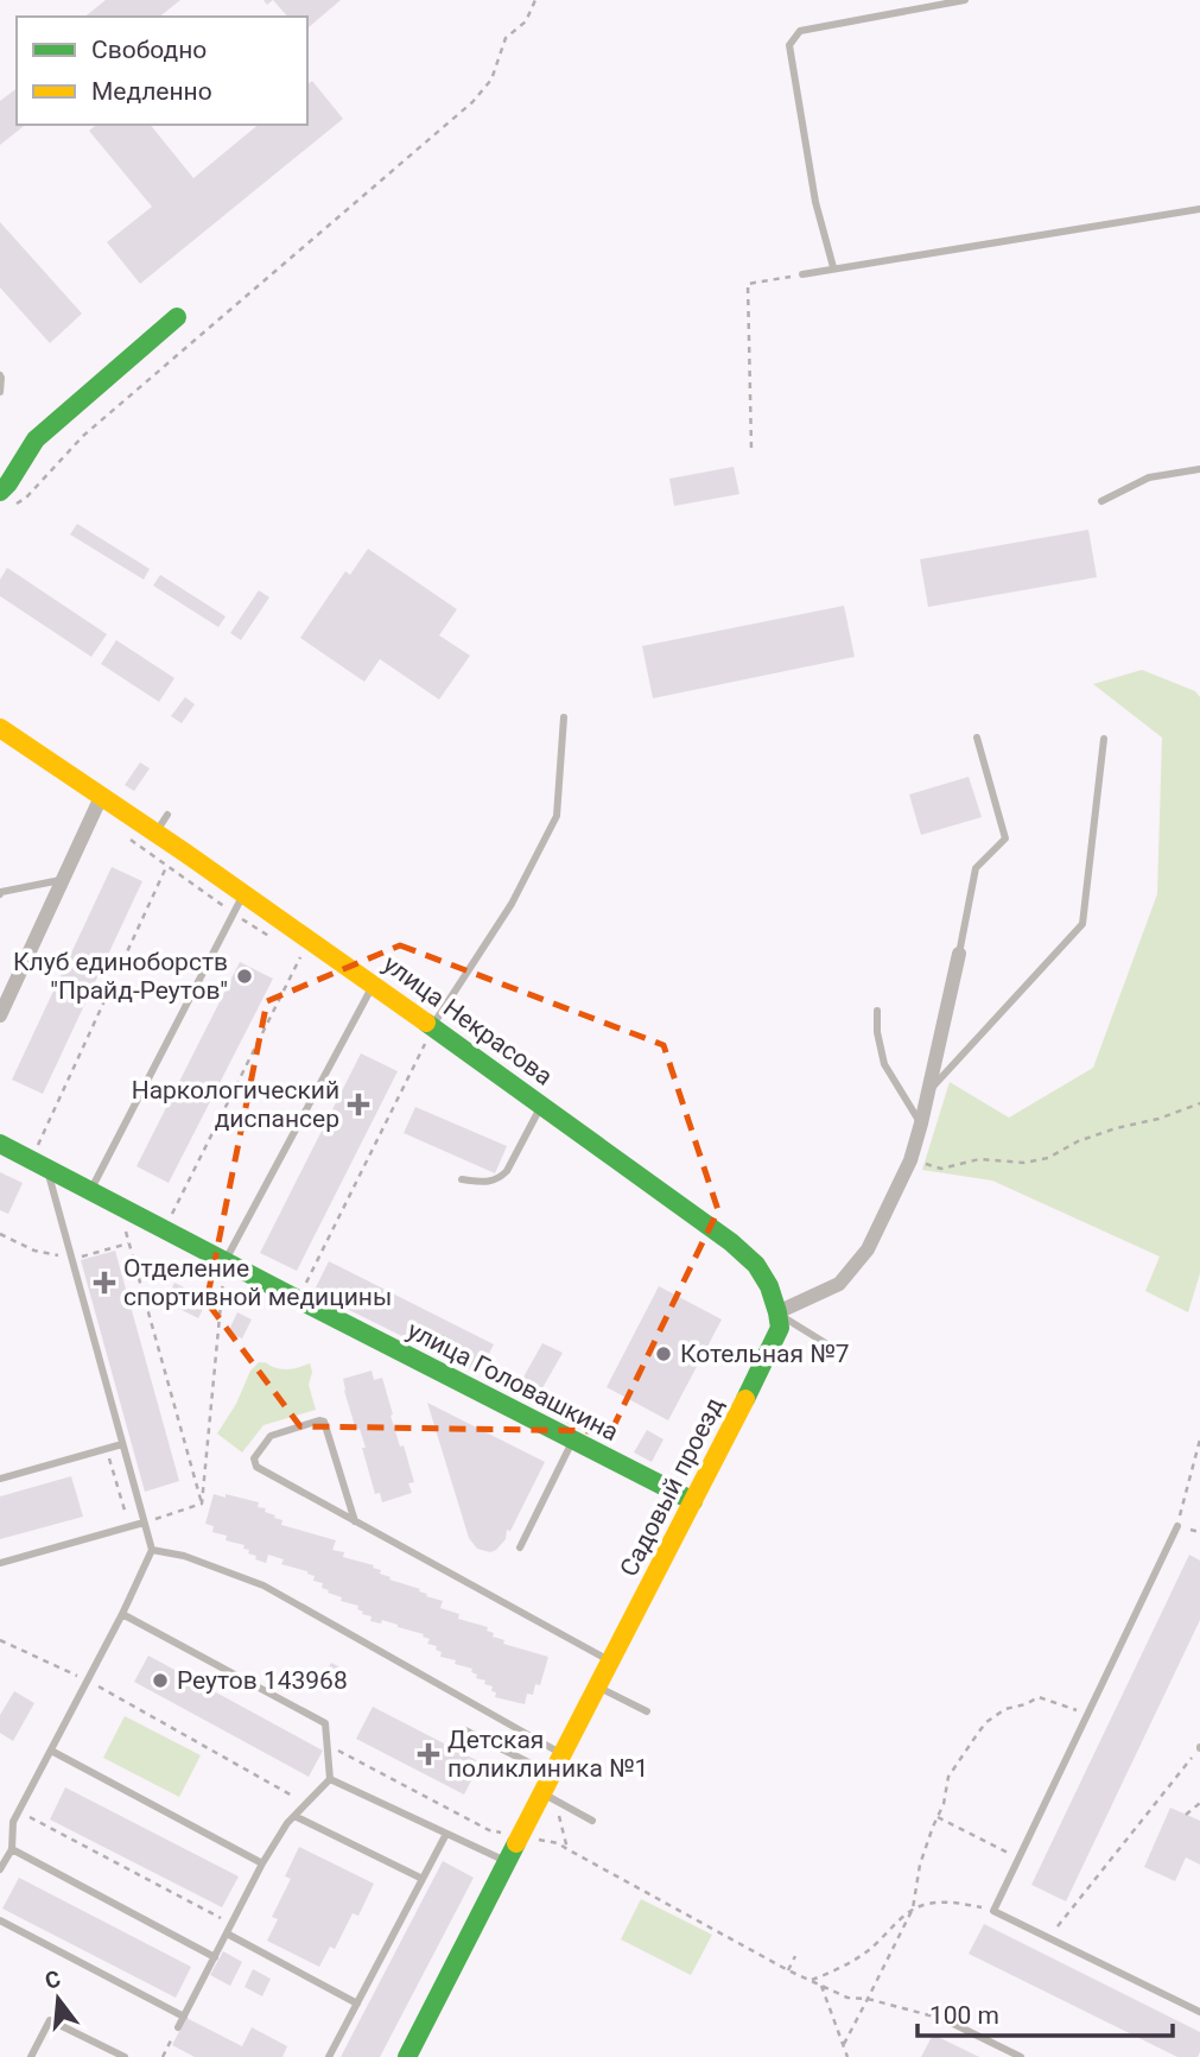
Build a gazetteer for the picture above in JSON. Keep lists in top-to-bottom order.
{
  "streets": {
    "street": ["улица Некрасова", "улица Головашкина", "Садовый проезд"]
  },
  "crossings": [
    ["улица Некрасова", "Садовый проезд"],
    ["улица Головашкина", "Садовый проезд"]
  ],
  "places": {
    "other": ["Клуб единоборств \"Прайд-Реутов\"", "Котельная №7", "Реутов 143968"],
    "health": ["Наркологический диспансер", "Отделение спортивной медицины", "Детская поликлиника №1"]
  },
  "legend": ["Свободно", "Медленно"],
  "scale_bar": "100 m",
  "north": "top"
}
